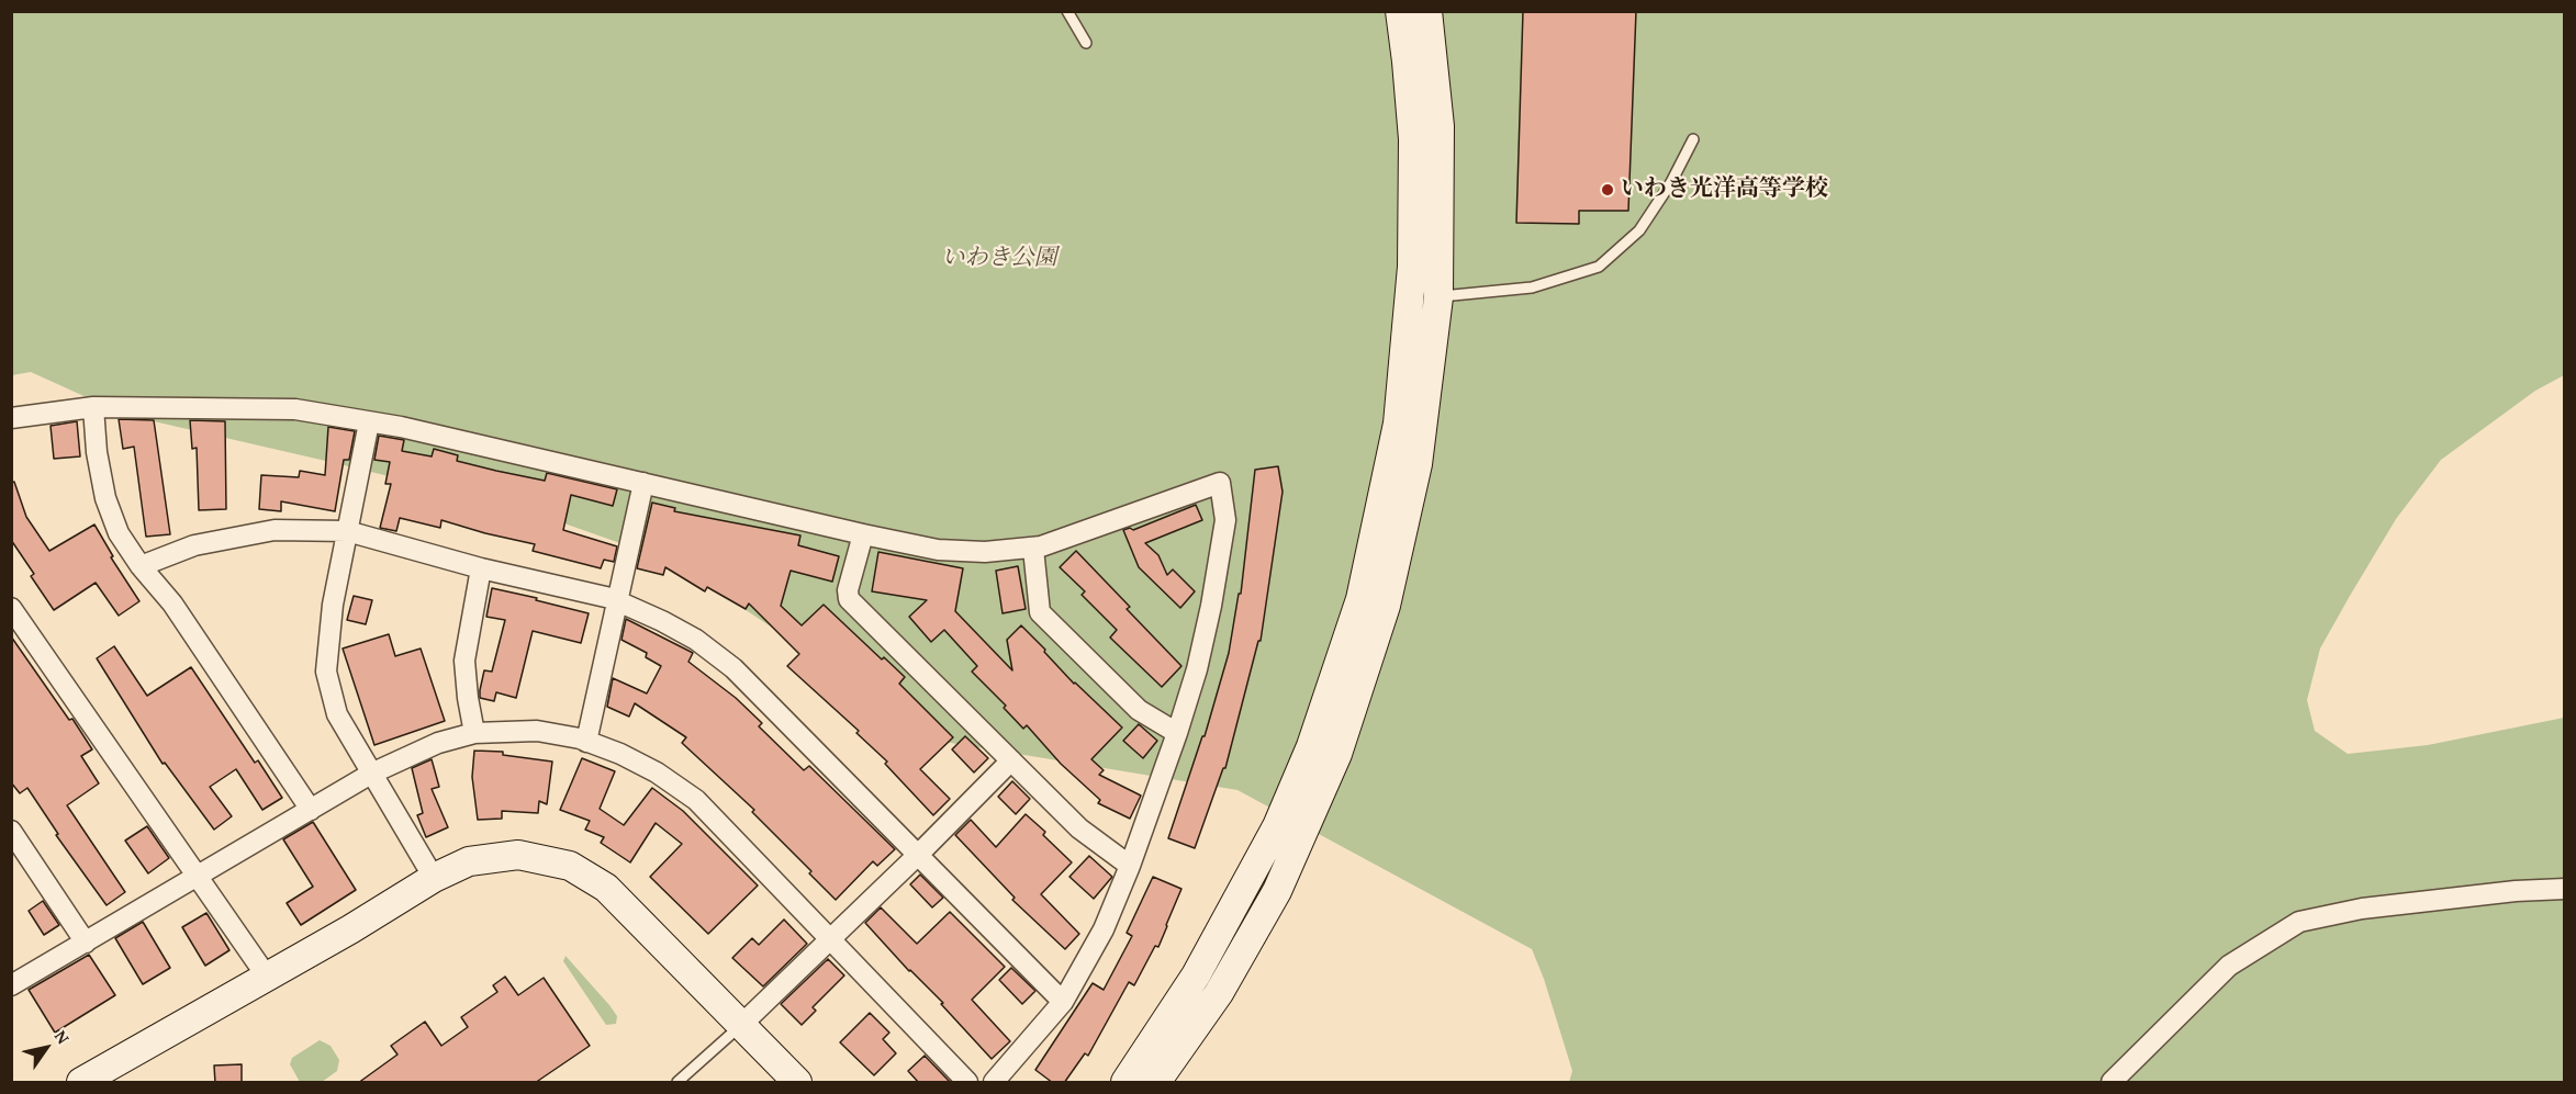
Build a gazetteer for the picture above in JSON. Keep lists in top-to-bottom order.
{
  "parks": ["いわき公園"],
  "places": ["いわき光洋高等学校"],
  "north": "top right"
}
